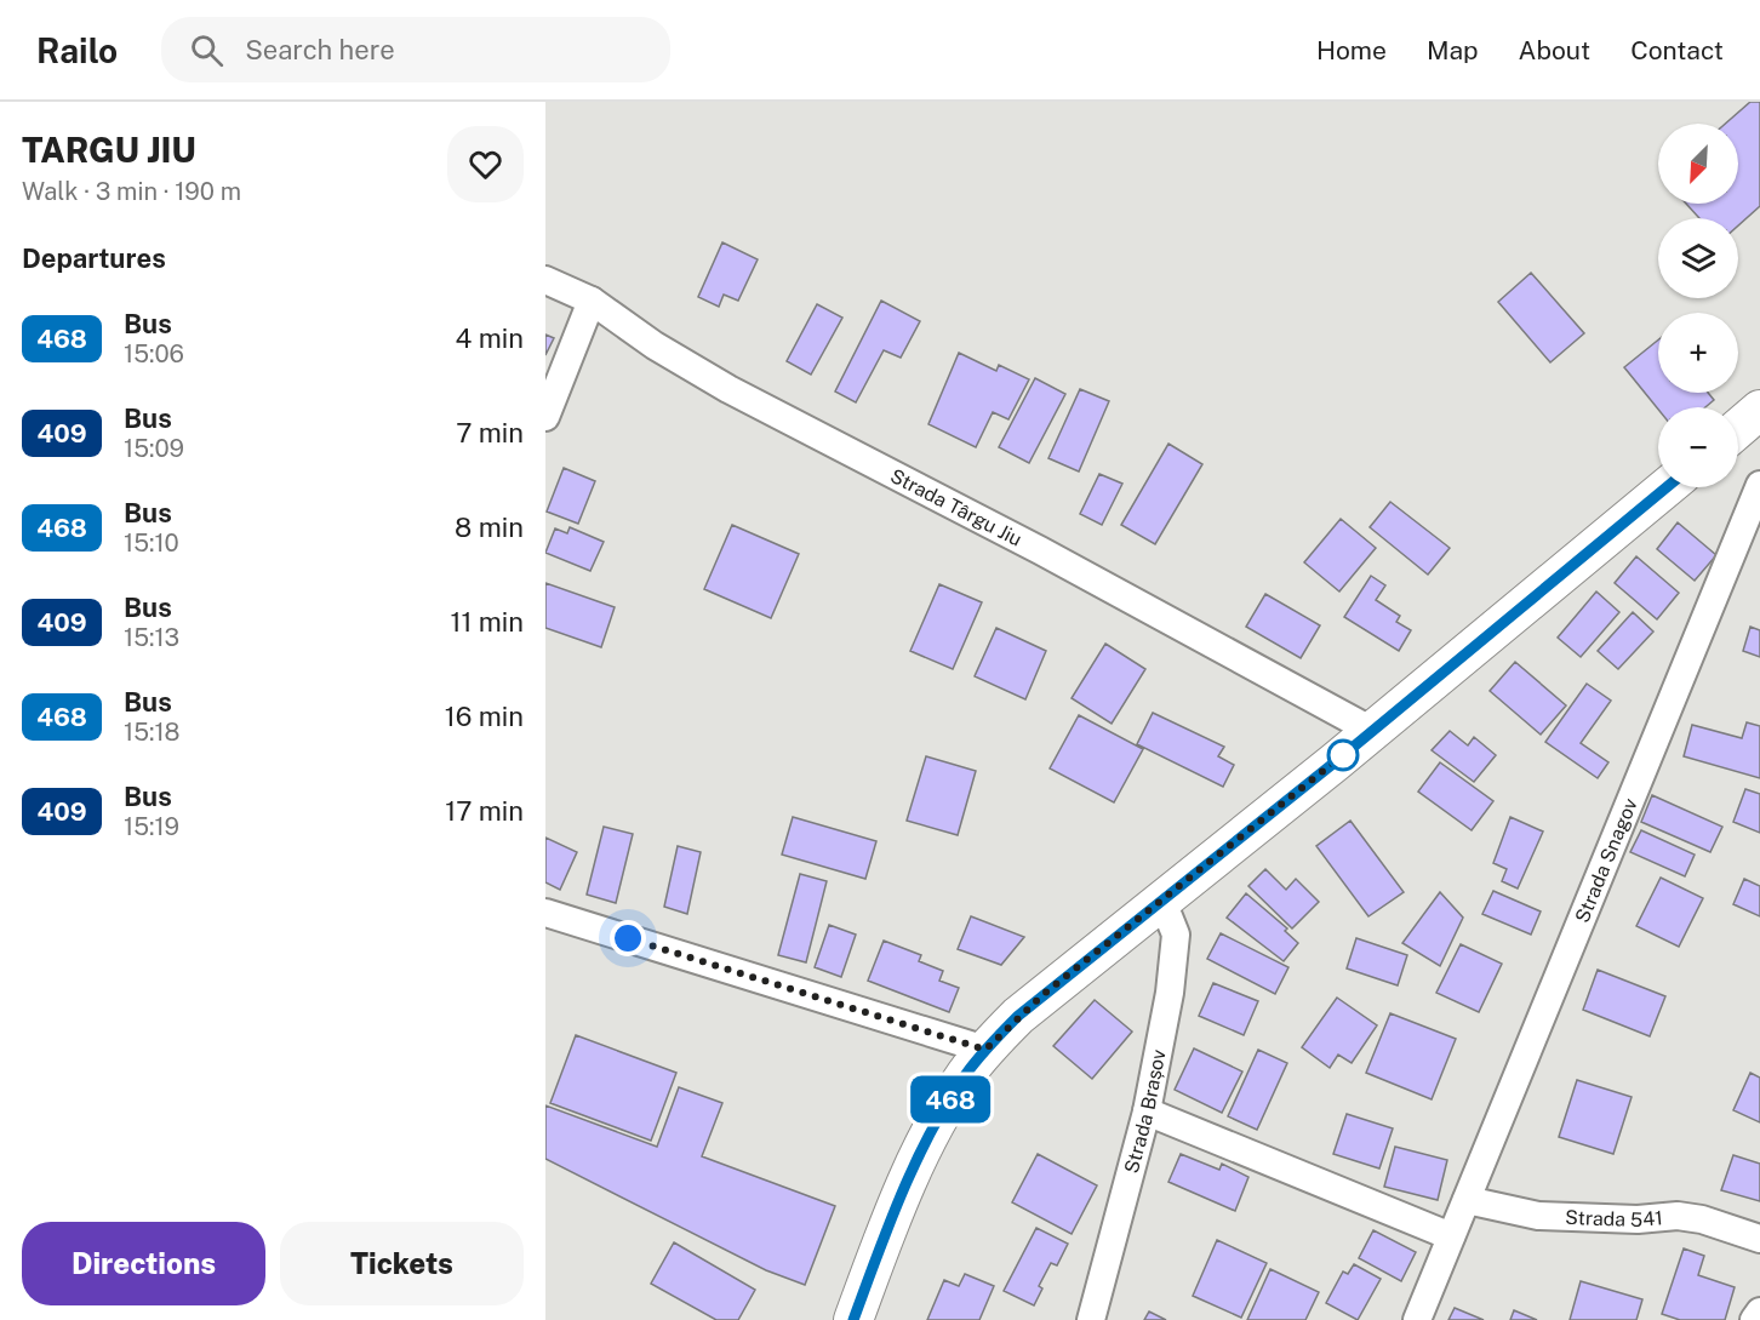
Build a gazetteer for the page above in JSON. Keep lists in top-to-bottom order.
{
  "streets": {
    "street": [
      "Strada Târgu Jiu",
      "Strada Snagov",
      "Strada Brașov",
      "Strada 541"
    ]
  },
  "crossings": [
    ["Strada Snagov", "Strada 541"]
  ],
  "lines": ["bus line 468"],
  "north": "bottom left",
  "page": {
    "header": "Railo",
    "search": "Search here",
    "nav": [
      "Home",
      "Map",
      "About",
      "Contact"
    ],
    "heading": [
      ["TARGU JIU", "Walk · 3 min · 190 m"],
      "Departures"
    ],
    "on_map": "468",
    "map_buttons": ["+", "−"],
    "list": [
      {
        "mark": "468",
        "name": "Bus",
        "note": "15:06",
        "value": "4 min"
      },
      {
        "mark": "409",
        "name": "Bus",
        "note": "15:09",
        "value": "7 min"
      },
      {
        "mark": "468",
        "name": "Bus",
        "note": "15:10",
        "value": "8 min"
      },
      {
        "mark": "409",
        "name": "Bus",
        "note": "15:13",
        "value": "11 min"
      },
      {
        "mark": "468",
        "name": "Bus",
        "note": "15:18",
        "value": "16 min"
      },
      {
        "mark": "409",
        "name": "Bus",
        "note": "15:19",
        "value": "17 min"
      }
    ],
    "buttons": ["Directions", "Tickets"]
  }
}
